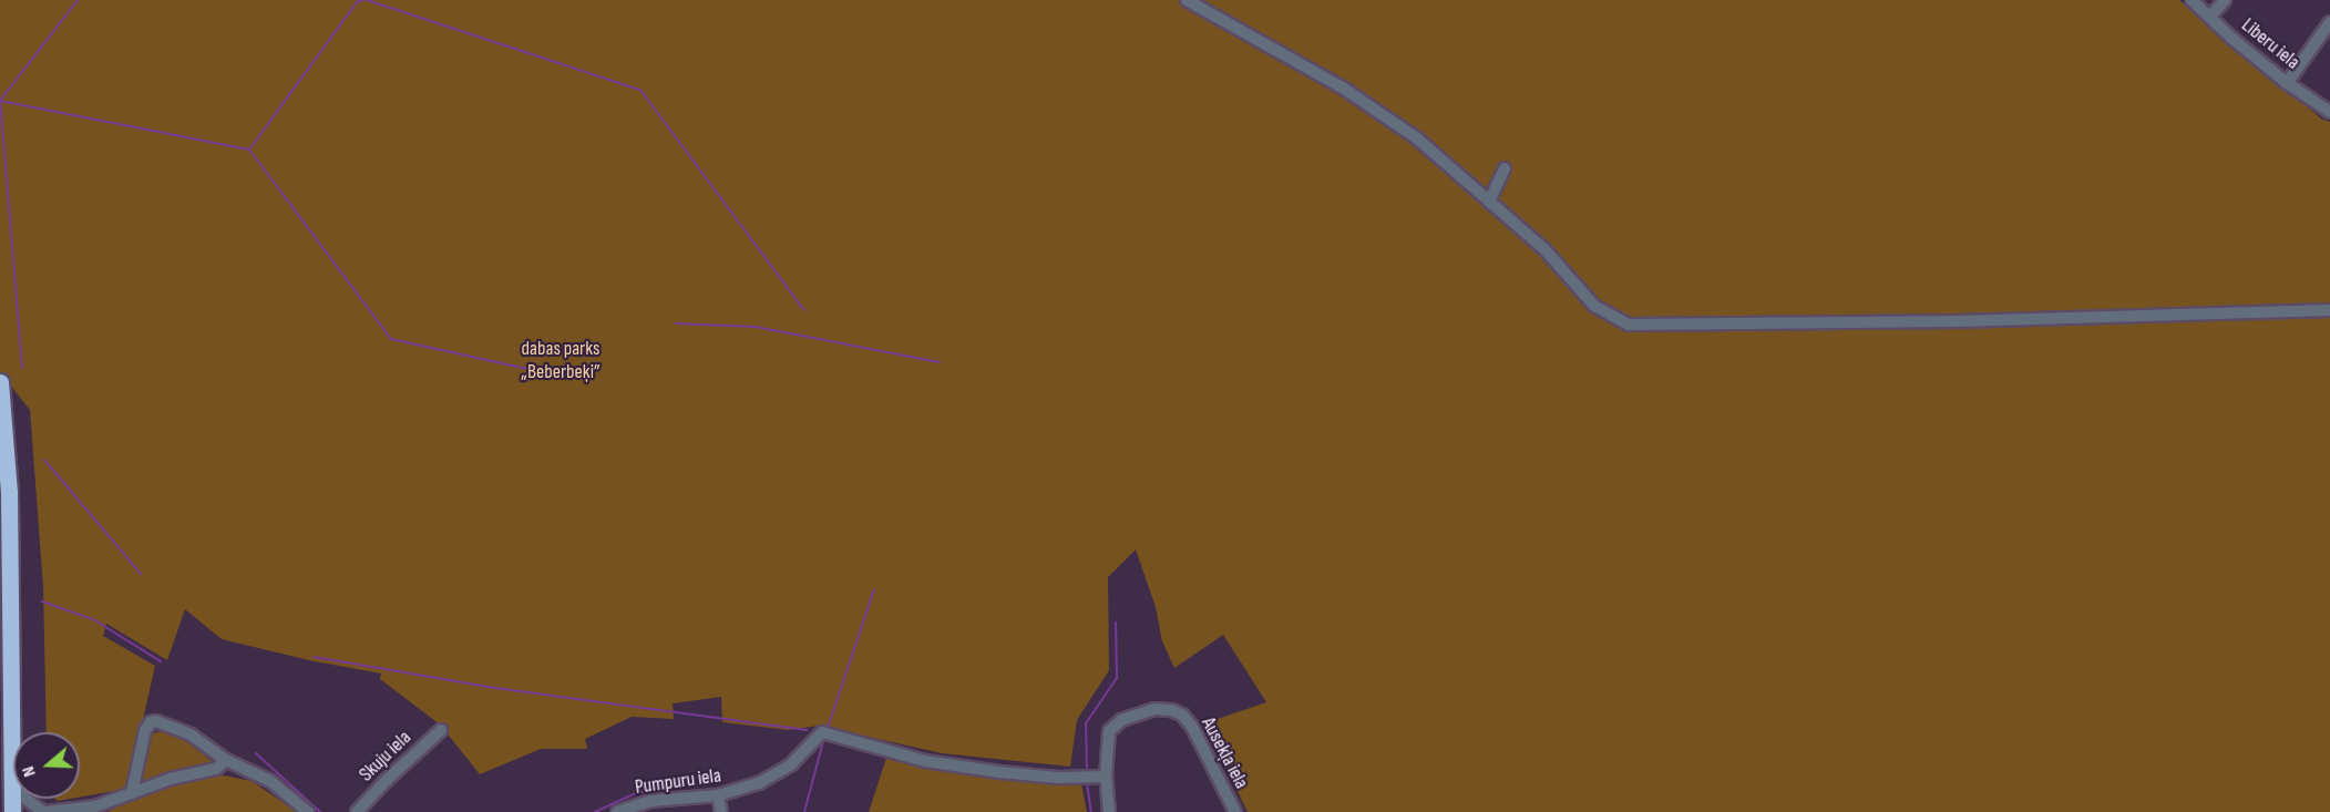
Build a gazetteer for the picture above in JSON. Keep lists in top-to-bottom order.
{
  "streets": {
    "street": [
      "Liberu iela",
      "Ausekļa iela",
      "Skuju iela",
      "Pumpuru iela"
    ]
  },
  "crossings": [
    ["Ausekļa iela", "Pumpuru iela"]
  ],
  "parks": ["dabas parks „Beberbeķi”"],
  "north": "left"
}
